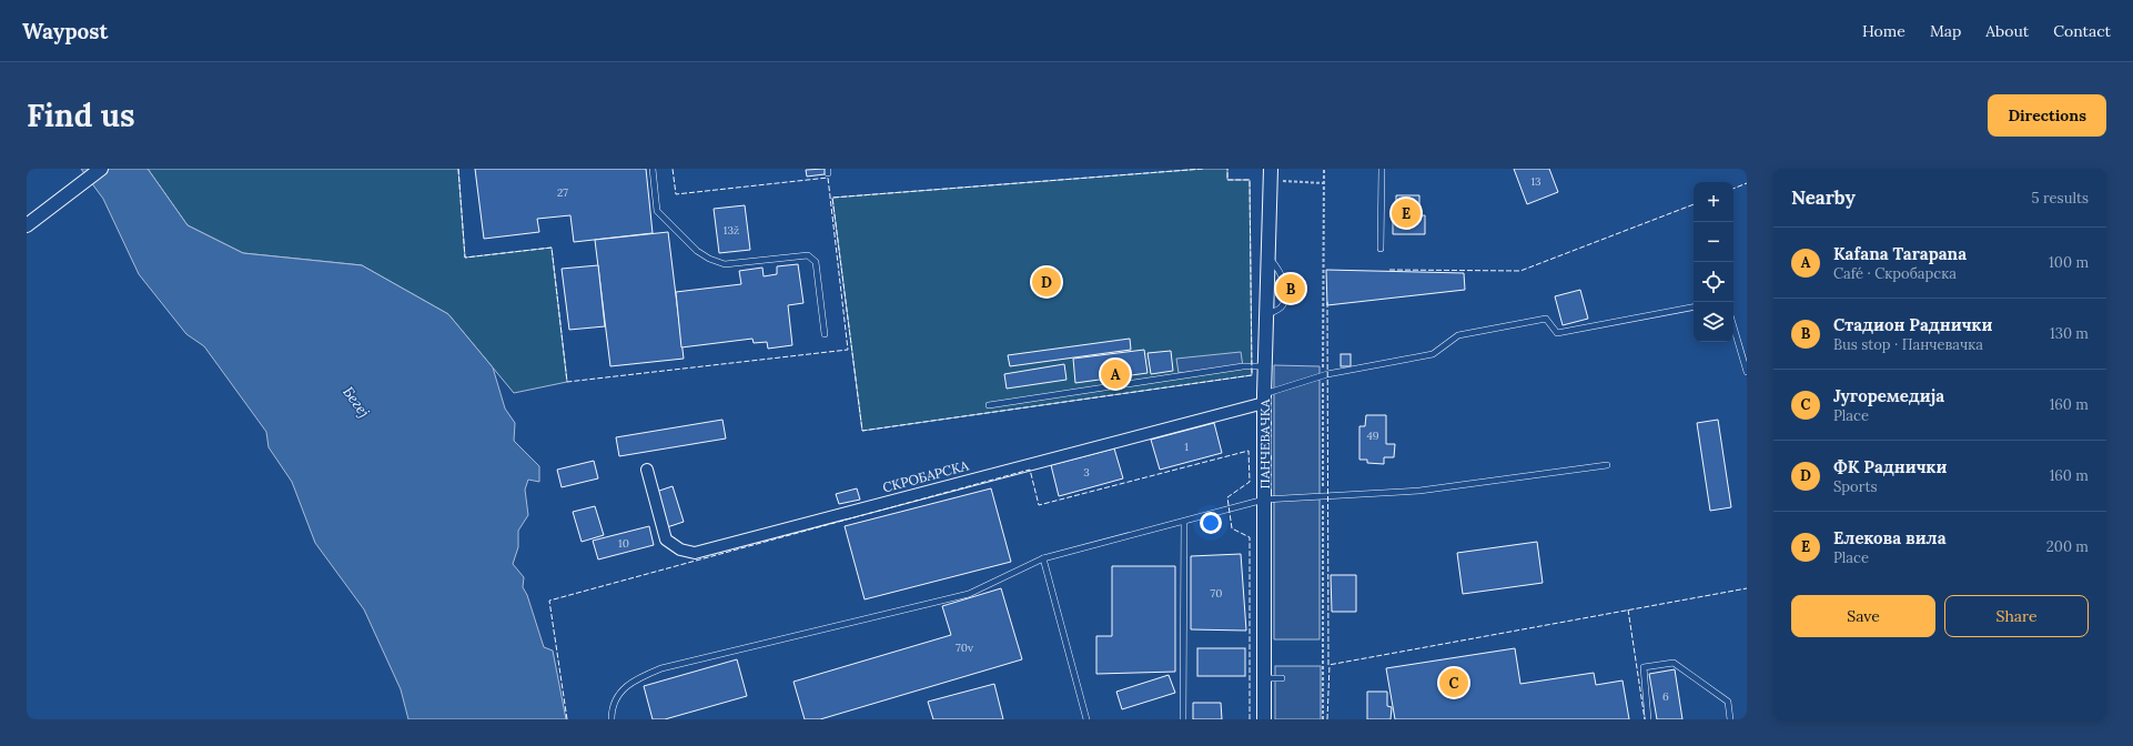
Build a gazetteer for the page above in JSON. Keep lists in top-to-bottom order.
{
  "streets": {
    "street": ["ПАНЧЕВАЧКА", "СКРОБАРСКА"]
  },
  "crossings": [
    ["ПАНЧЕВАЧКА", "СКРОБАРСКА"]
  ],
  "water": ["Бегеј"],
  "house_numbers": [
    "13",
    "27",
    "13ž",
    "49",
    "1",
    "3",
    "10",
    "70",
    "70v",
    "6"
  ],
  "page": {
    "header": "Waypost",
    "nav": [
      "Home",
      "Map",
      "About",
      "Contact"
    ],
    "buttons": [
      "Directions",
      ["Save", "Share"]
    ],
    "title": "Find us",
    "heading": ["Nearby", "5 results"],
    "map_buttons": ["+", "−"],
    "pins": [
      "E",
      "D",
      "B",
      "A",
      "C"
    ],
    "list": [
      {
        "mark": "A",
        "name": "Kafana Tarapana",
        "note": "Café · Скробарска",
        "value": "100 m"
      },
      {
        "mark": "B",
        "name": "Стадион Раднички",
        "note": "Bus stop · Панчевачка",
        "value": "130 m"
      },
      {
        "mark": "C",
        "name": "Југоремедија",
        "note": "Place",
        "value": "160 m"
      },
      {
        "mark": "D",
        "name": "ФК Раднички",
        "note": "Sports",
        "value": "160 m"
      },
      {
        "mark": "E",
        "name": "Елекова вила",
        "note": "Place",
        "value": "200 m"
      }
    ]
  }
}
